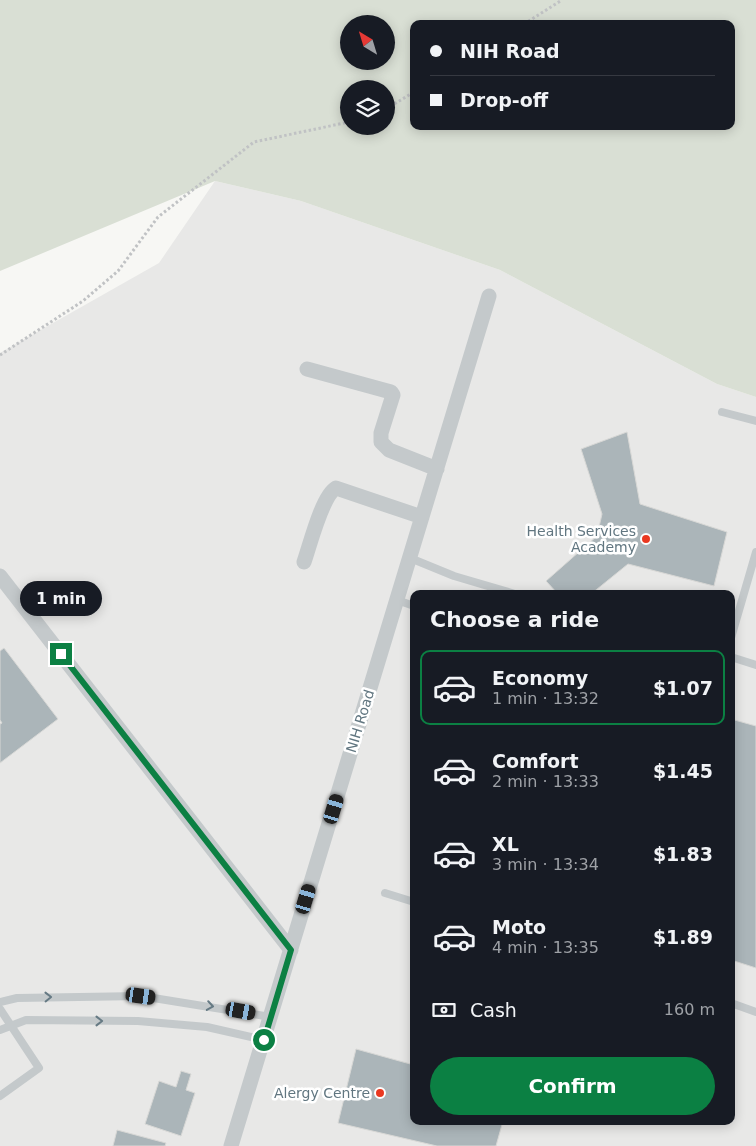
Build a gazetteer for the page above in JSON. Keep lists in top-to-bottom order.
{
  "streets": {
    "street": ["NIH Road"]
  },
  "places": ["Health Services Academy", "Alergy Centre"],
  "north": "top left",
  "page": {
    "banner": ["NIH Road", "Drop-off"],
    "bubble": "1 min",
    "heading": "Choose a ride",
    "list": [
      {
        "name": "Economy",
        "note": "1 min · 13:32",
        "value": "$1.07"
      },
      {
        "name": "Comfort",
        "note": "2 min · 13:33",
        "value": "$1.45"
      },
      {
        "name": "XL",
        "note": "3 min · 13:34",
        "value": "$1.83"
      },
      {
        "name": "Moto",
        "note": "4 min · 13:35",
        "value": "$1.89"
      }
    ],
    "pay": ["Cash", "160 m"],
    "buttons": "Confirm"
  }
}
